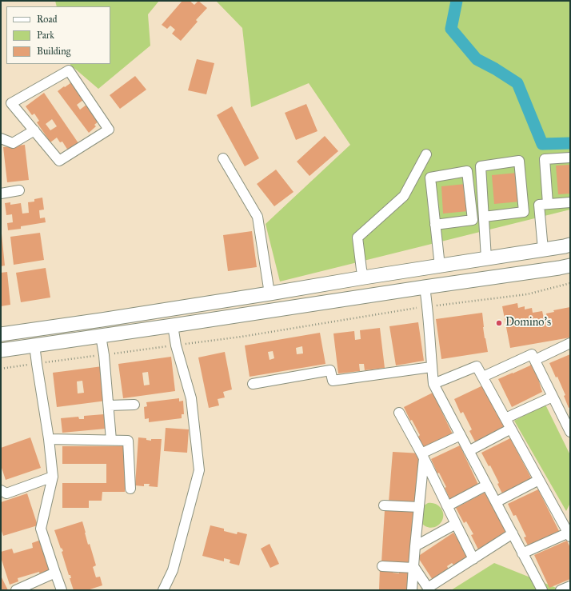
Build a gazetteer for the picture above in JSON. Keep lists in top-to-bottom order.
{
  "places": ["Domino's"],
  "legend": ["Road", "Park", "Building"]
}
